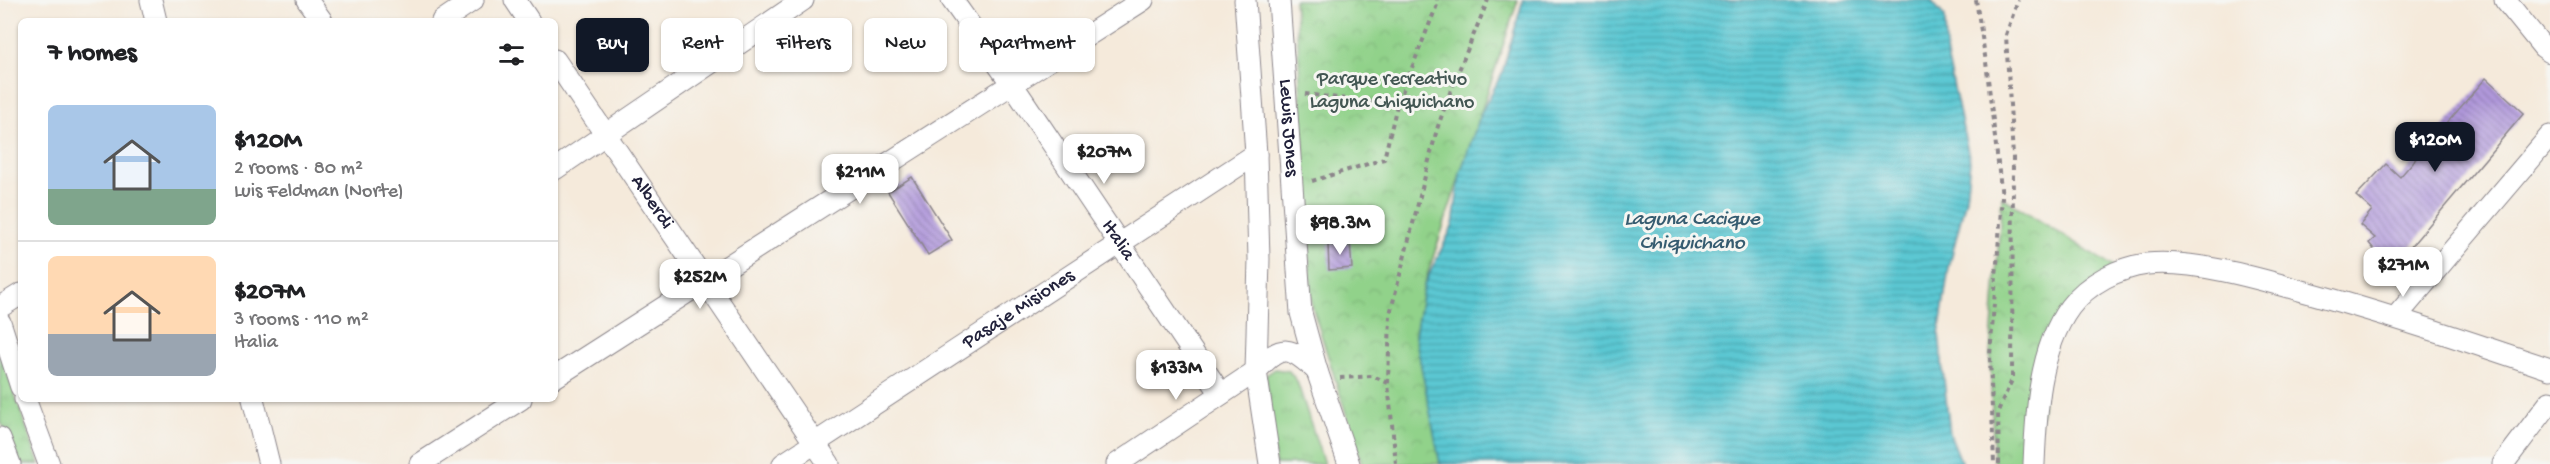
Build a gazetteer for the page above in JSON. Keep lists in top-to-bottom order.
{
  "streets": {
    "street": [
      "Lewis Jones",
      "Alberdi",
      "Italia",
      "Pasaje Misiones"
    ]
  },
  "crossings": [
    ["Lewis Jones", "Pasaje Misiones"],
    ["Alberdi", "Pasaje Misiones"],
    ["Italia", "Pasaje Misiones"]
  ],
  "water": ["Laguna Cacique Chiquichano"],
  "parks": ["Parque recreativo Laguna Chiquichano"],
  "page": {
    "chip": [
      "Buy",
      "Rent",
      "Filters",
      "New",
      "Apartment"
    ],
    "heading": "7 homes",
    "list": [
      {
        "name": "$120M",
        "note": "2 rooms · 80 m² · Luis Feldman (Norte)"
      },
      {
        "name": "$207M",
        "note": "3 rooms · 110 m² · Italia"
      }
    ],
    "price": [
      "$120M",
      "$207M",
      "$211M",
      "$98.3M",
      "$271M",
      "$252M",
      "$133M"
    ]
  }
}
